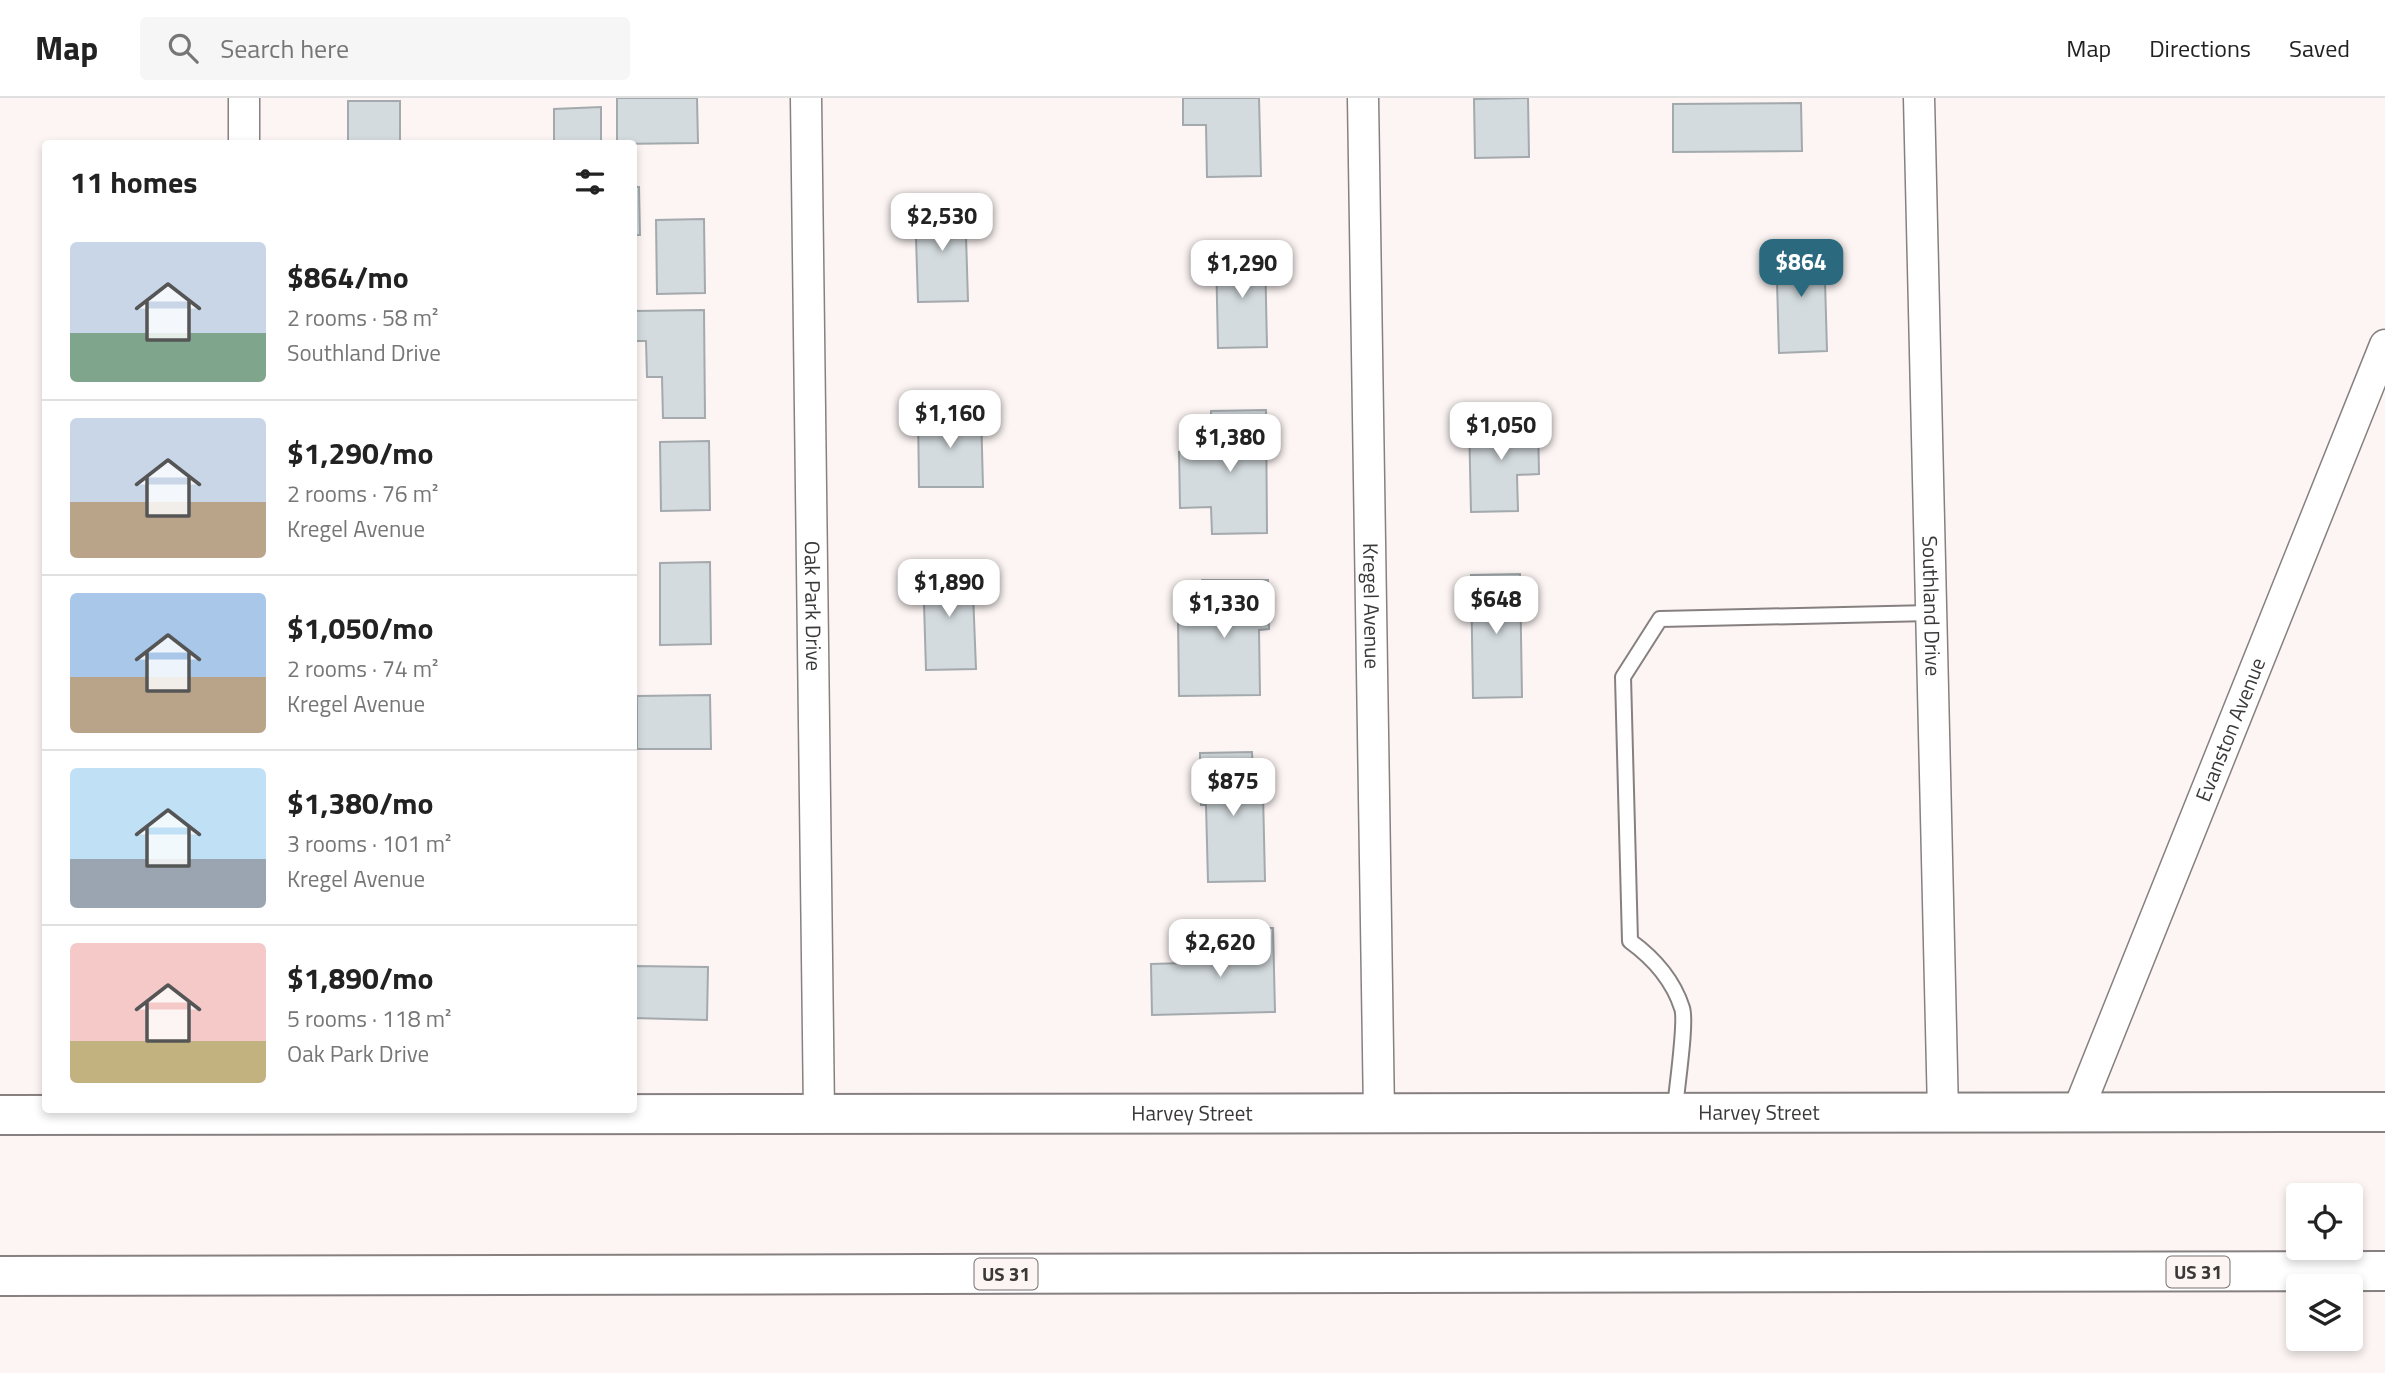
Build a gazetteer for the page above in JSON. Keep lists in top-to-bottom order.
{
  "streets": {
    "main road": ["Harvey Street", "US 31"],
    "street": [
      "Southland Drive",
      "Oak Park Drive",
      "Kregel Avenue",
      "Evanston Avenue"
    ]
  },
  "crossings": [
    ["Southland Drive", "Harvey Street"],
    ["Oak Park Drive", "Harvey Street"],
    ["Kregel Avenue", "Harvey Street"],
    ["Evanston Avenue", "Harvey Street"]
  ],
  "page": {
    "header": "Map",
    "search": "Search here",
    "nav": ["Map", "Directions", "Saved"],
    "heading": "11 homes",
    "price": [
      "$2,530",
      "$864",
      "$1,290",
      "$1,160",
      "$1,050",
      "$1,380",
      "$1,890",
      "$648",
      "$1,330",
      "$875",
      "$2,620"
    ],
    "list": [
      {
        "name": "$864/mo",
        "note": "2 rooms · 58 m² · Southland Drive"
      },
      {
        "name": "$1,290/mo",
        "note": "2 rooms · 76 m² · Kregel Avenue"
      },
      {
        "name": "$1,050/mo",
        "note": "2 rooms · 74 m² · Kregel Avenue"
      },
      {
        "name": "$1,380/mo",
        "note": "3 rooms · 101 m² · Kregel Avenue"
      },
      {
        "name": "$1,890/mo",
        "note": "5 rooms · 118 m² · Oak Park Drive"
      }
    ]
  }
}
